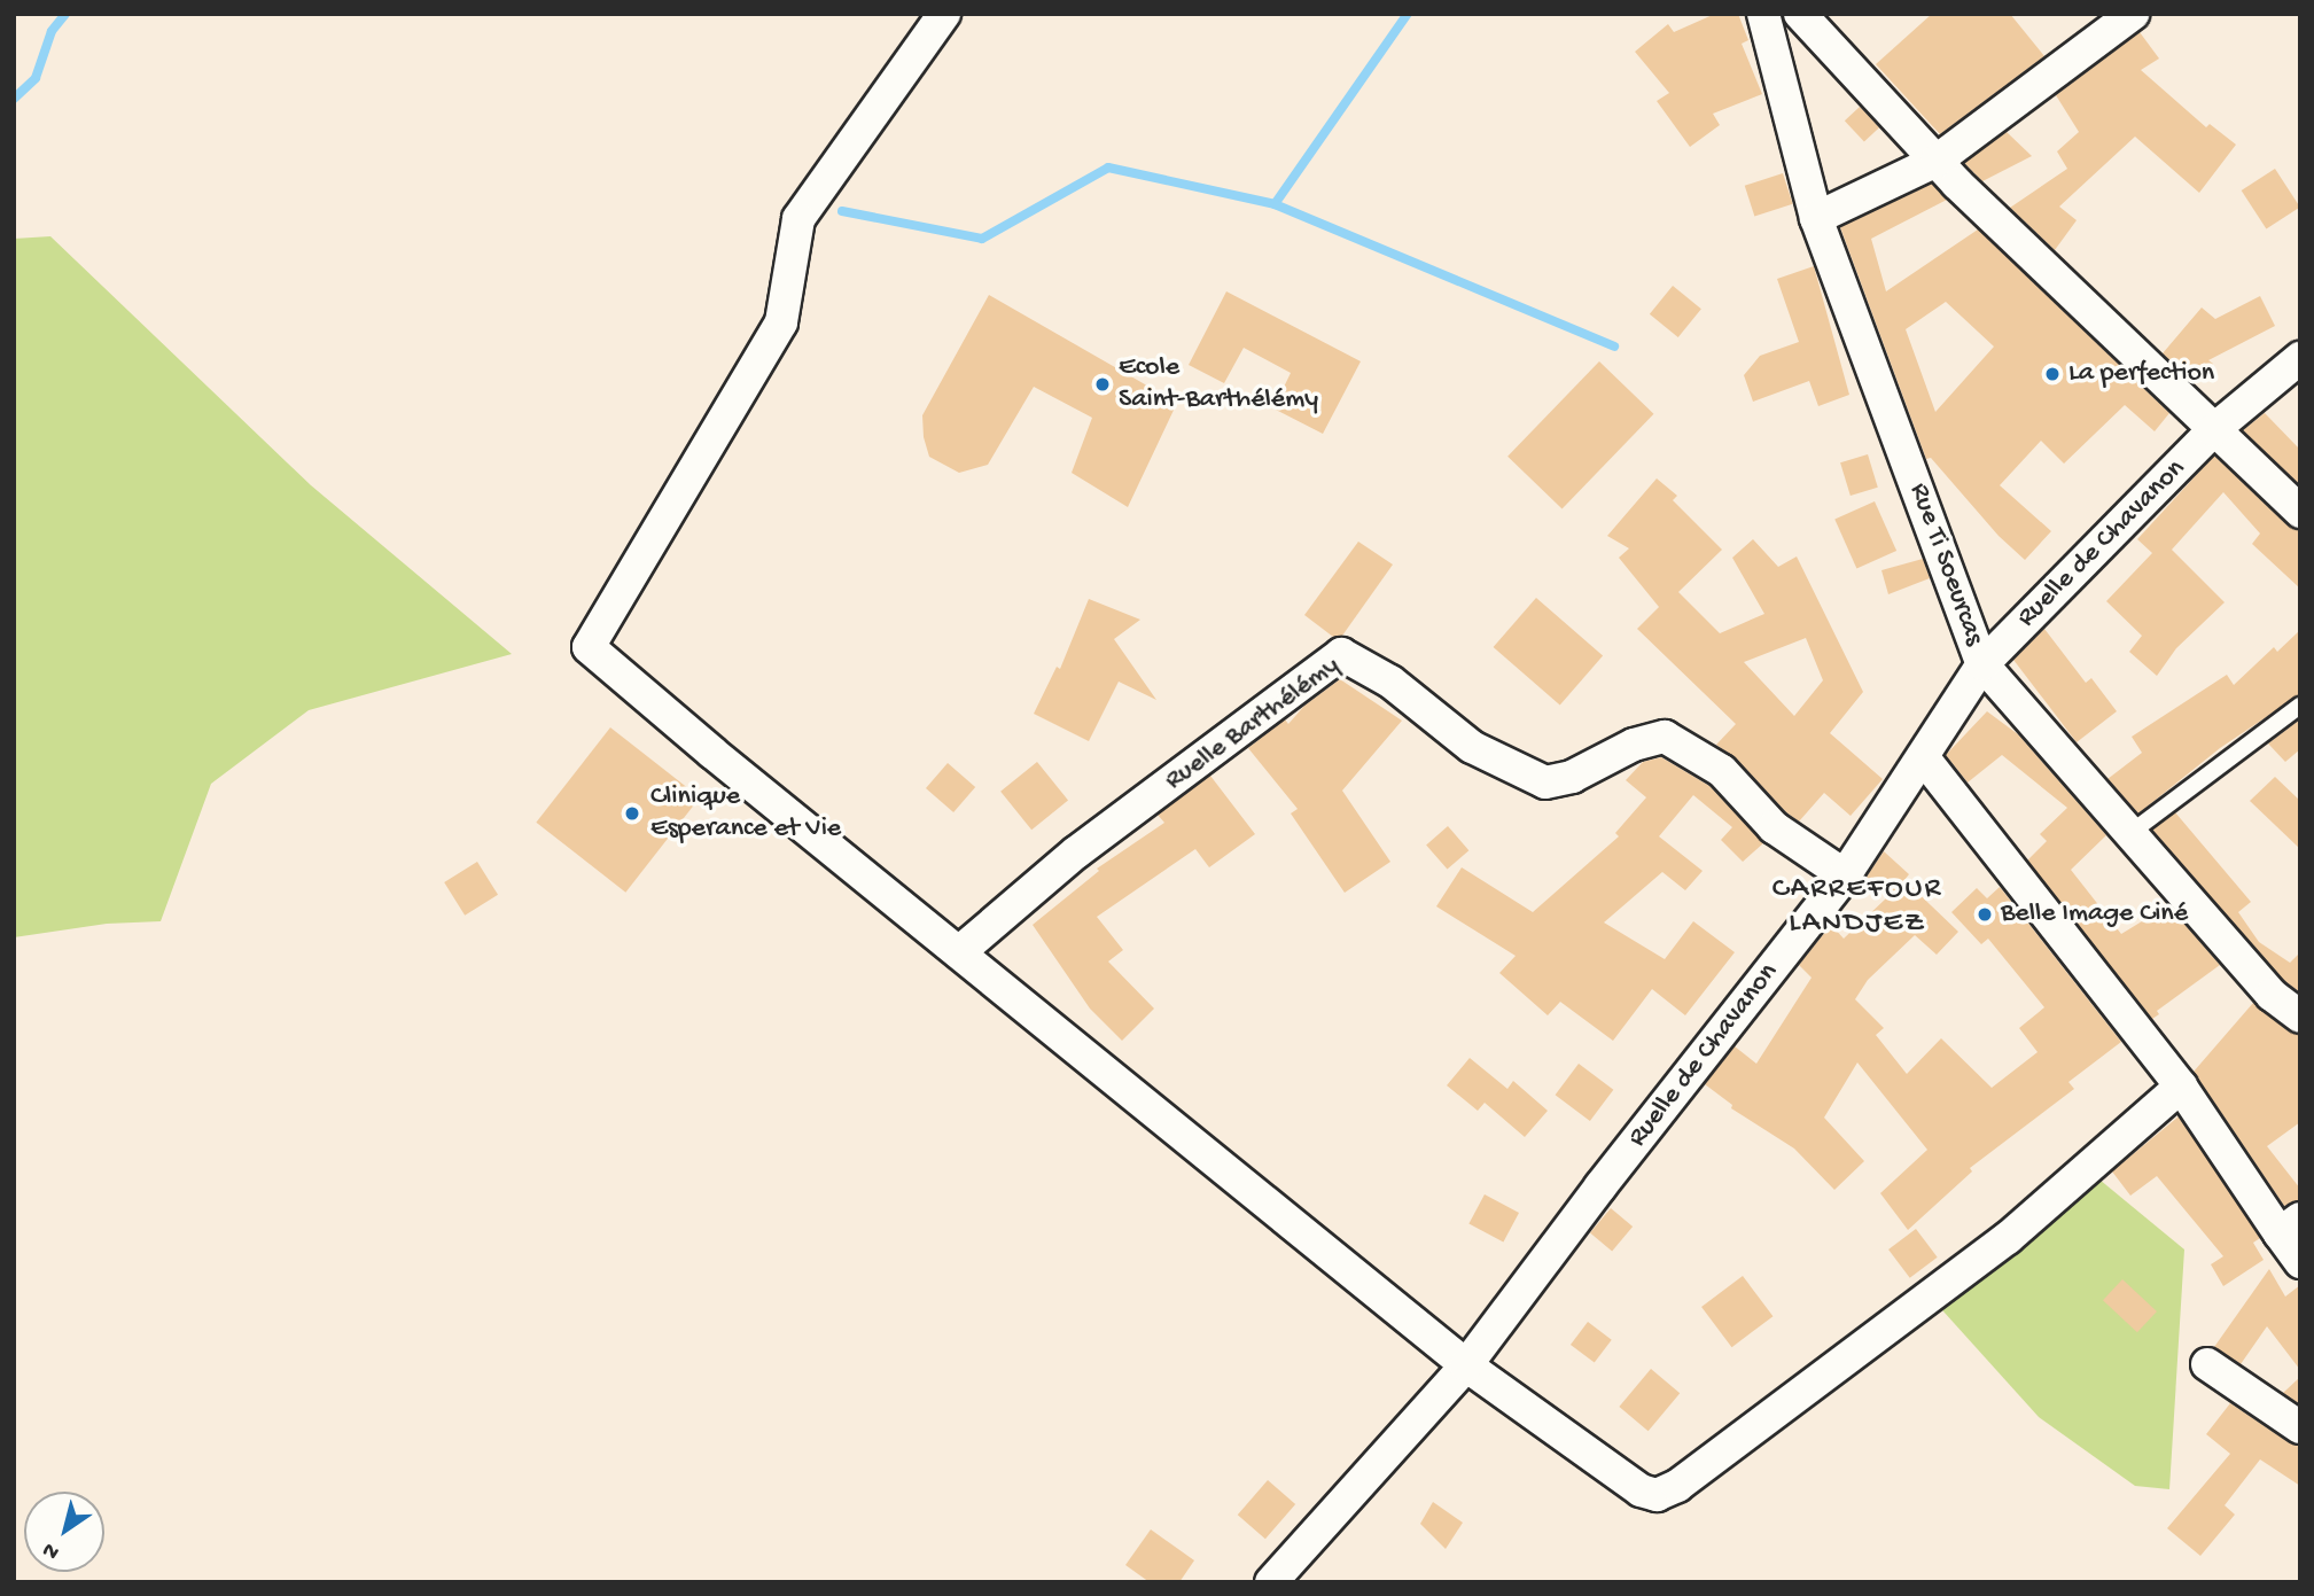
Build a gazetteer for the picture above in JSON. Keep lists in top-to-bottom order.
{
  "streets": {
    "street": ["Ruelle de Chavanon", "Rue Ti Soeurcas", "Ruelle Barthélémy"]
  },
  "crossings": [
    ["Ruelle de Chavanon", "Rue Ti Soeurcas"],
    ["Ruelle de Chavanon", "Ruelle Barthélémy"]
  ],
  "districts": ["CARREFOUR LANDJEZ"],
  "places": [
    "La perfection",
    "Ecole Saint-Barthélémy",
    "Clinique Esperance et Vie",
    "Belle Image Ciné"
  ],
  "north": "bottom left"
}
